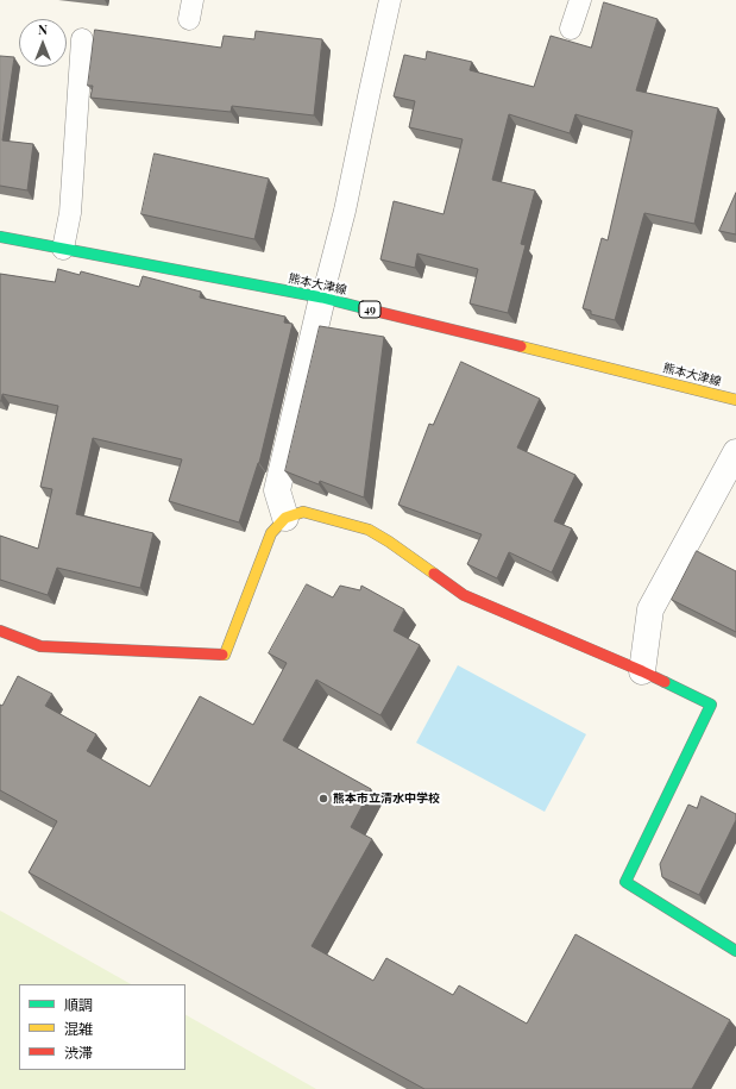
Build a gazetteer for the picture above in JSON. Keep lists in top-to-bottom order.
{
  "streets": {
    "street": ["熊本大津線", "49"]
  },
  "places": ["熊本市立清水中学校"],
  "legend": ["順調", "混雑", "渋滞"],
  "north": "top"
}
